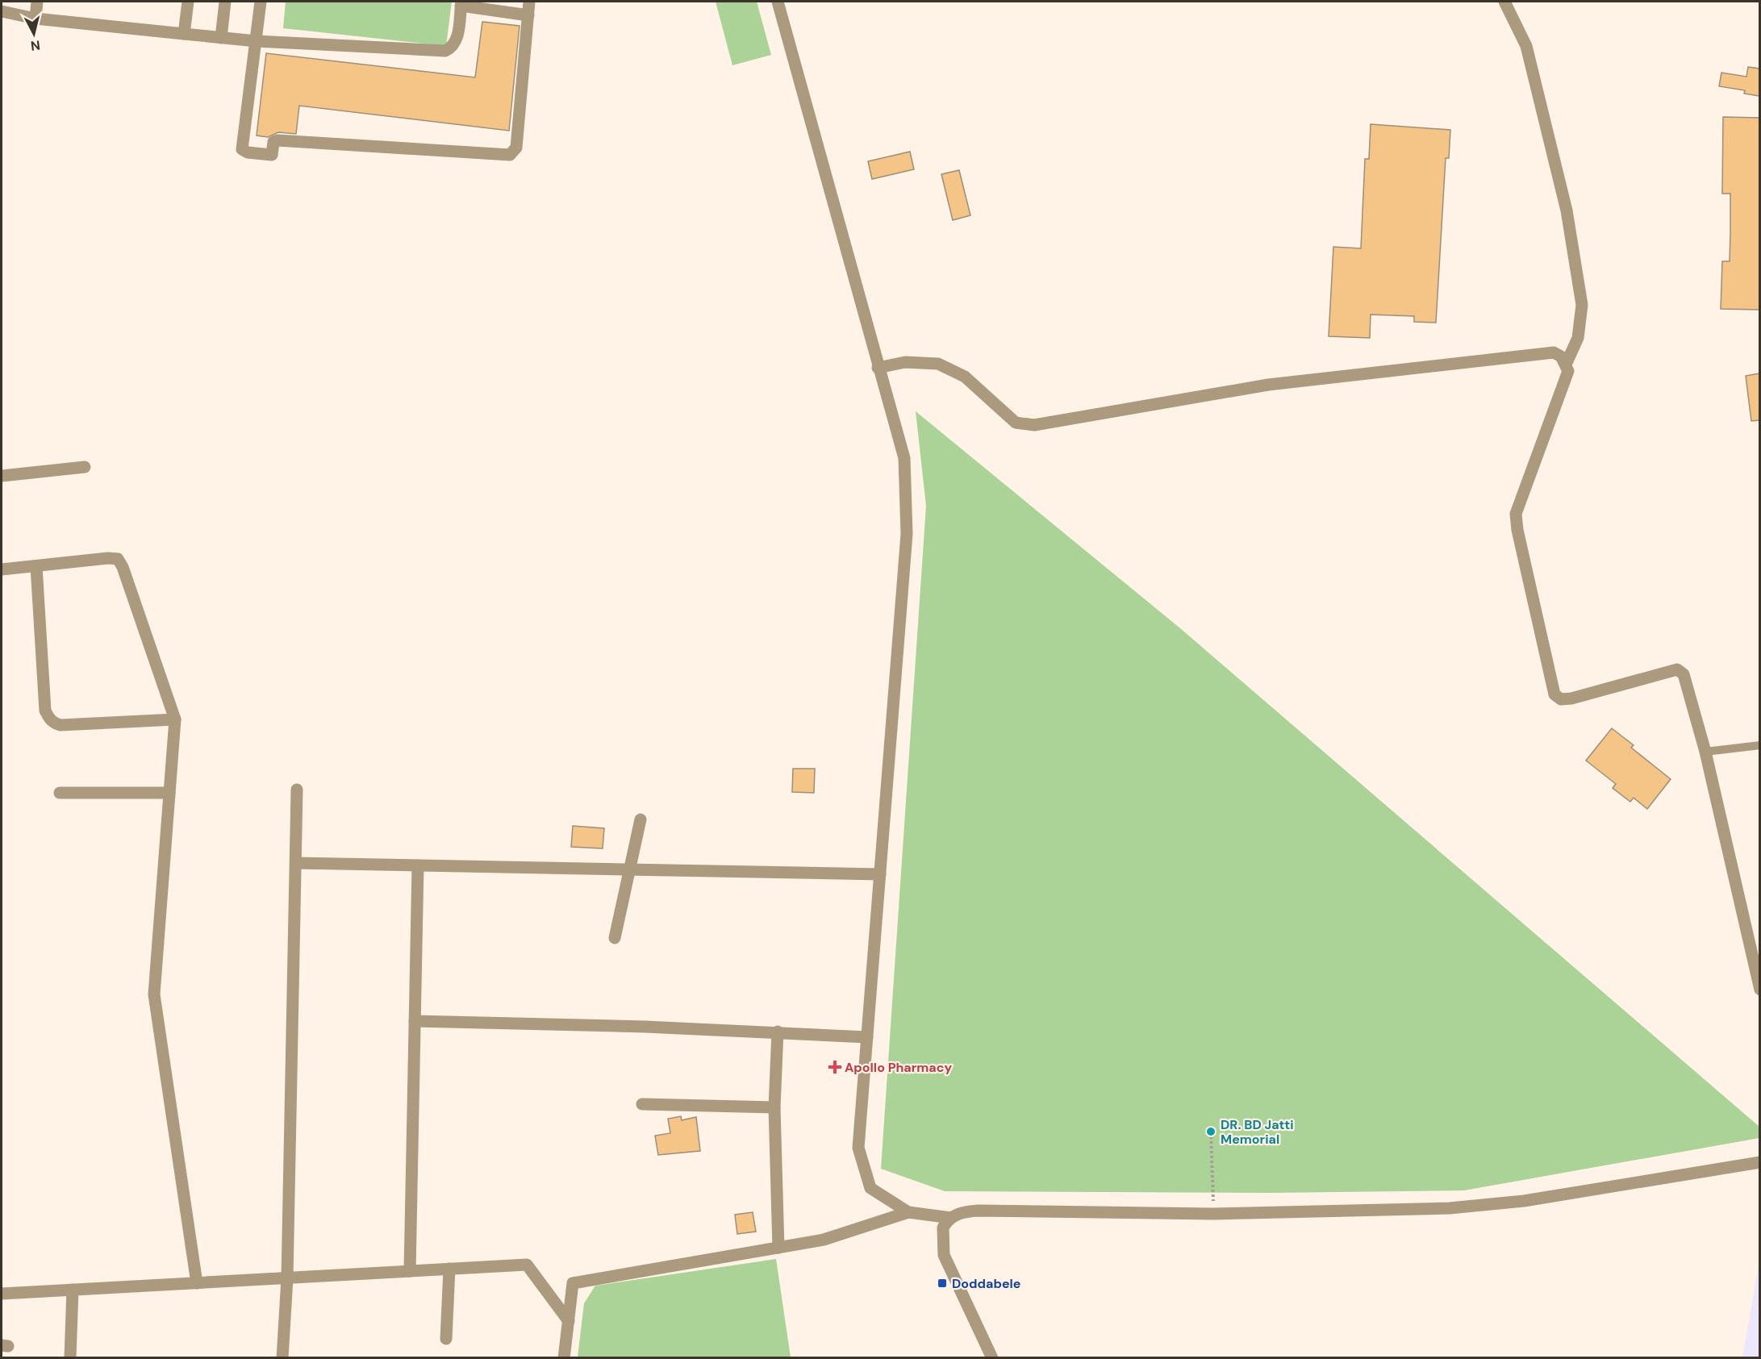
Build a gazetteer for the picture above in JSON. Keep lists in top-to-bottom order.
{
  "places": {
    "health": ["Apollo Pharmacy"],
    "other": ["DR. BD Jatti Memorial"],
    "transit": ["Doddabele"]
  },
  "north": "bottom"
}
